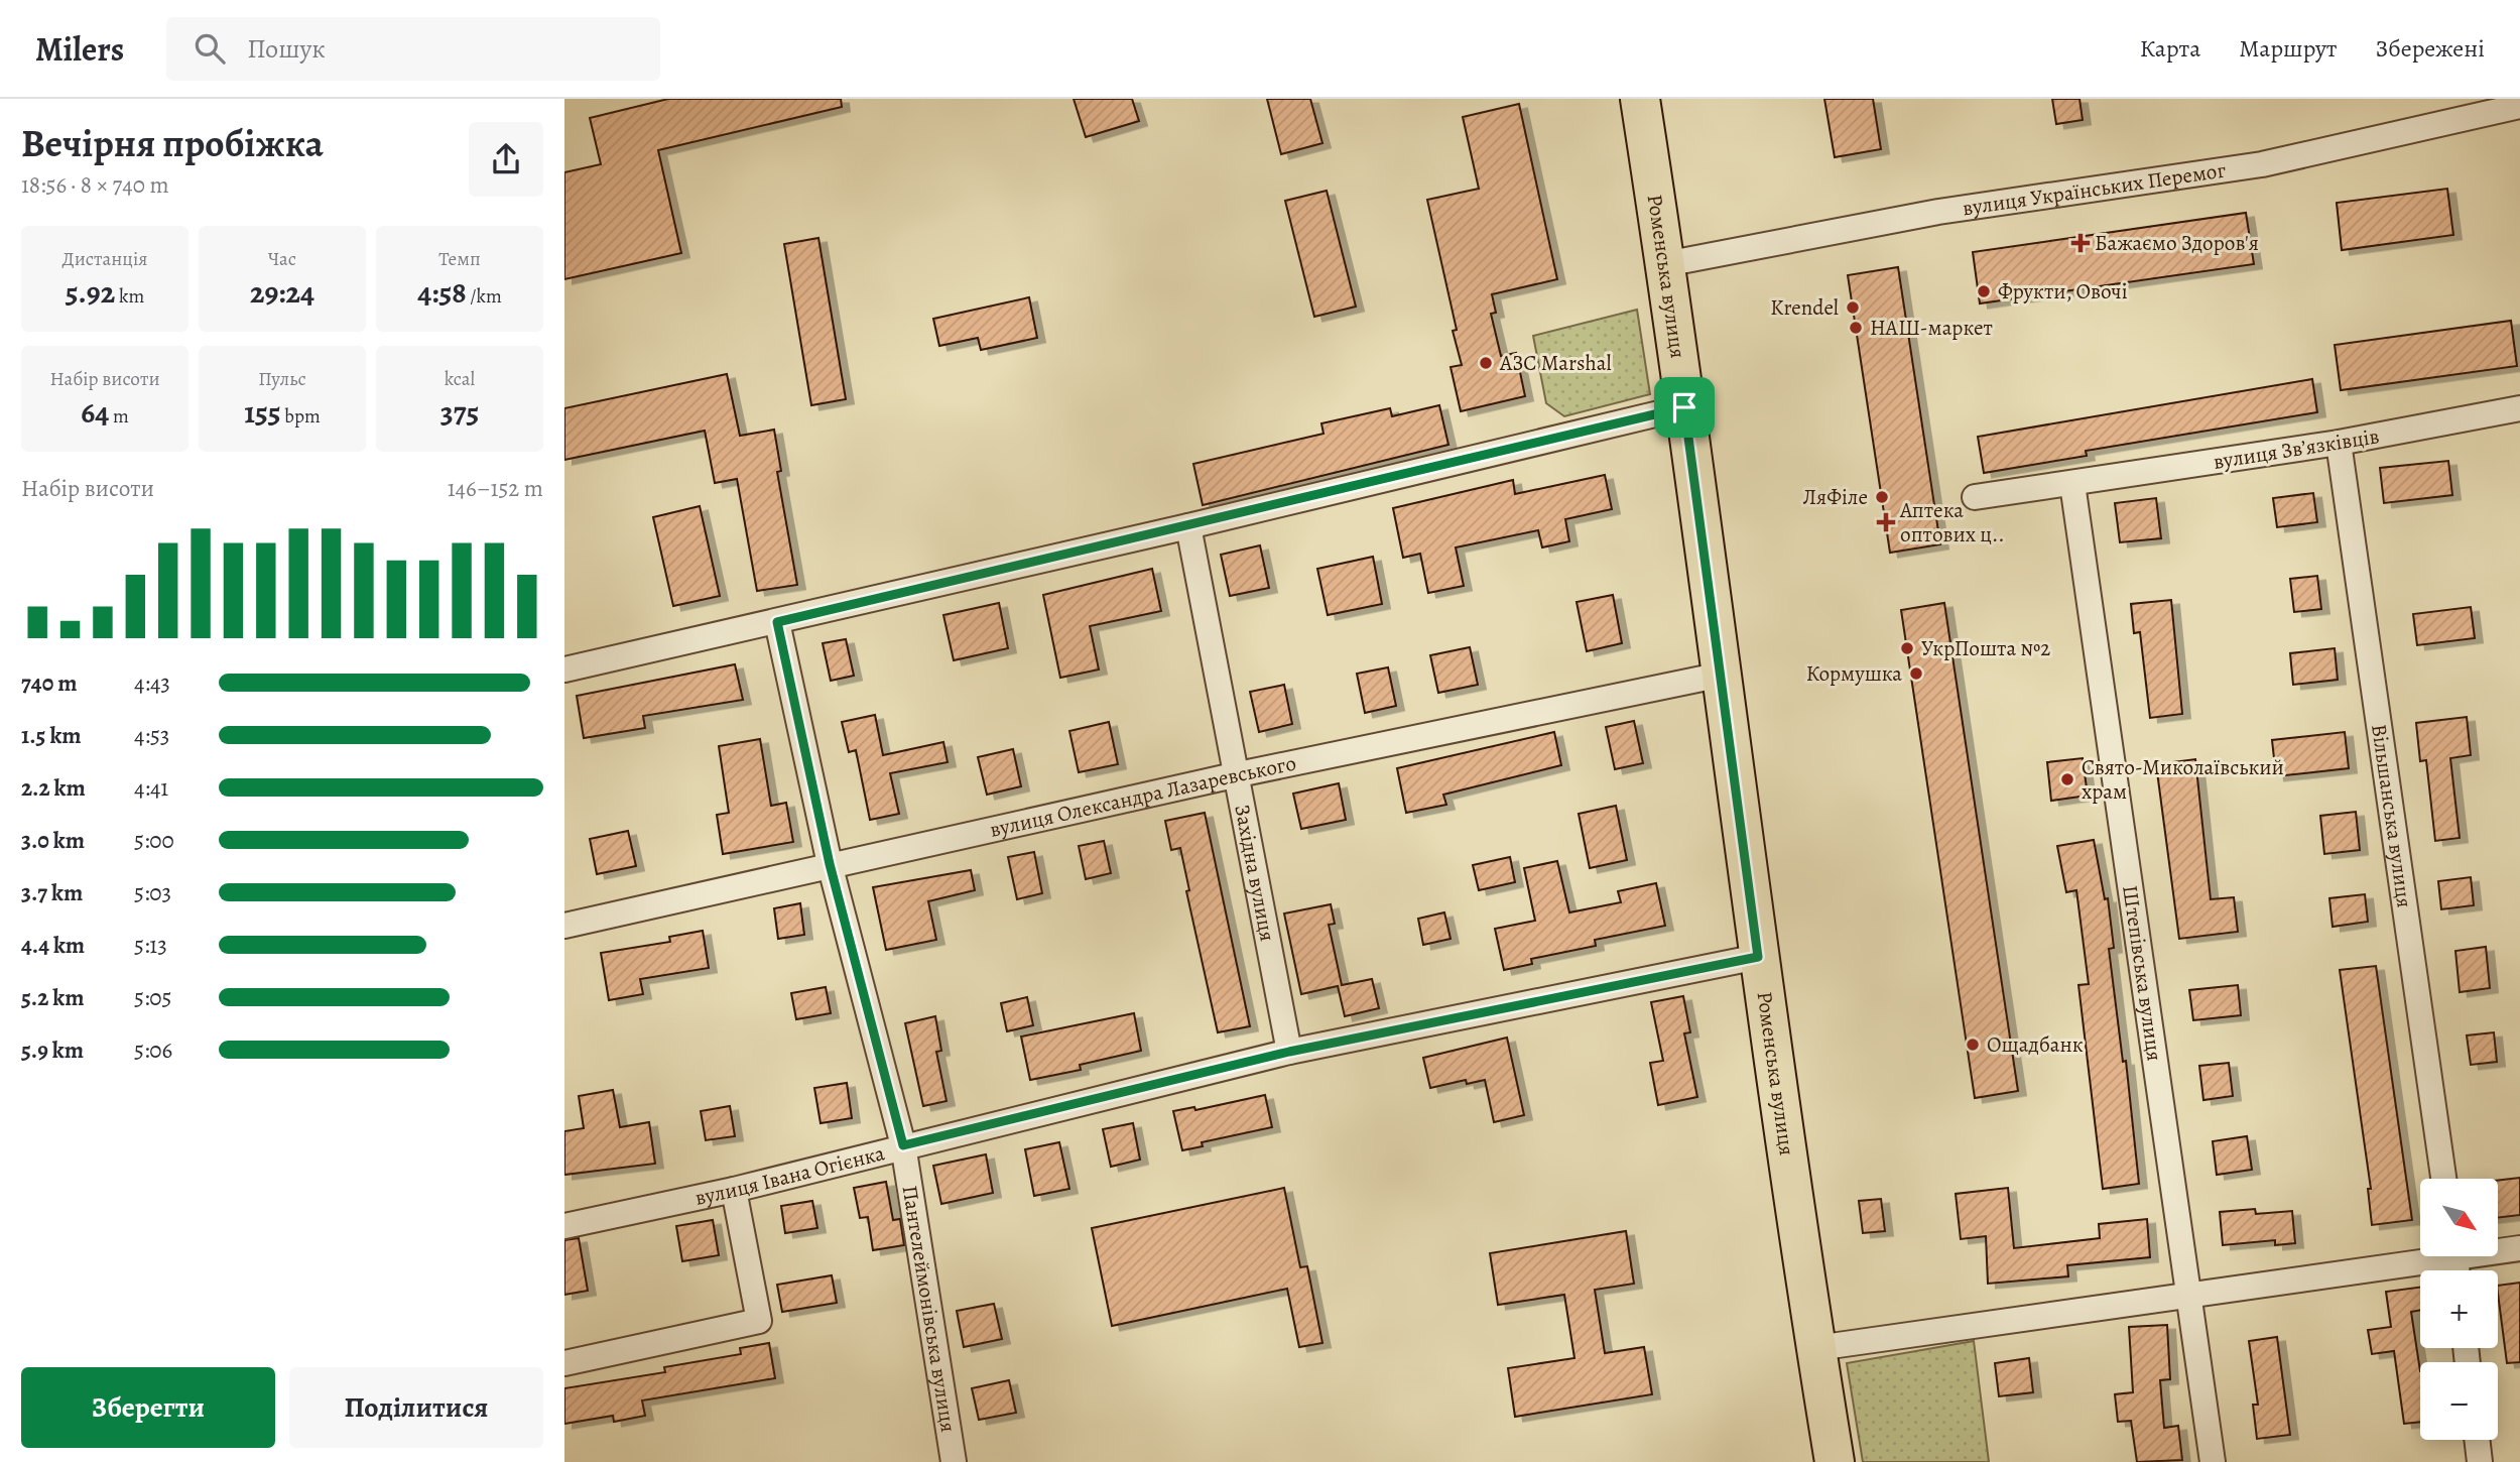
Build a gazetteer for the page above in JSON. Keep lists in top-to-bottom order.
{
  "streets": {
    "main road": ["Роменська вулиця"],
    "street": [
      "вулиця Українських Перемог",
      "вулиця Звʼязківців",
      "вулиця Олександра Лазаревського",
      "Вільшанська вулиця",
      "Західна вулиця",
      "Штепівська вулиця",
      "вулиця Івана Огієнка",
      "Пантелеймонівська вулиця"
    ]
  },
  "crossings": [
    ["вулиця Українських Перемог", "Роменська вулиця"],
    ["Роменська вулиця", "вулиця Олександра Лазаревського"],
    ["Роменська вулиця", "вулиця Івана Огієнка"],
    ["вулиця Звʼязківців", "Вільшанська вулиця"],
    ["вулиця Звʼязківців", "Штепівська вулиця"],
    ["вулиця Олександра Лазаревського", "Західна вулиця"],
    ["вулиця Олександра Лазаревського", "Пантелеймонівська вулиця"],
    ["Західна вулиця", "вулиця Івана Огієнка"],
    ["вулиця Івана Огієнка", "Пантелеймонівська вулиця"]
  ],
  "places": {
    "health": ["Бажаємо Здоров'я", "Аптека оптових ц.."],
    "other": [
      "Фрукти, Овочі",
      "Krendel",
      "НАШ-маркет",
      "АЗС Marshal",
      "ЛяФіле",
      "УкрПошта №2",
      "Кормушка",
      "Свято-Миколаївський храм",
      "Ощадбанк"
    ]
  },
  "north": "bottom right",
  "page": {
    "header": "Milers",
    "search": "Пошук",
    "nav": ["Карта", "Маршрут", "Збережені"],
    "heading": ["Вечірня пробіжка", "18:56 · 8 × 740 m"],
    "stats": [
      ["Дистанція", "5.92 km"],
      ["Час", "29:24"],
      ["Темп", "4:58 /km"],
      ["Набір висоти", "64 m"],
      ["Пульс", "155 bpm"],
      ["kcal", "375"]
    ],
    "chart": ["Набір висоти", "146–152 m"],
    "list": [
      {
        "name": "740 m",
        "note": "4:43"
      },
      {
        "name": "1.5 km",
        "note": "4:53"
      },
      {
        "name": "2.2 km",
        "note": "4:41"
      },
      {
        "name": "3.0 km",
        "note": "5:00"
      },
      {
        "name": "3.7 km",
        "note": "5:03"
      },
      {
        "name": "4.4 km",
        "note": "5:13"
      },
      {
        "name": "5.2 km",
        "note": "5:05"
      },
      {
        "name": "5.9 km",
        "note": "5:06"
      }
    ],
    "map_buttons": ["+", "−"],
    "buttons": ["Зберегти", "Поділитися"]
  }
}
